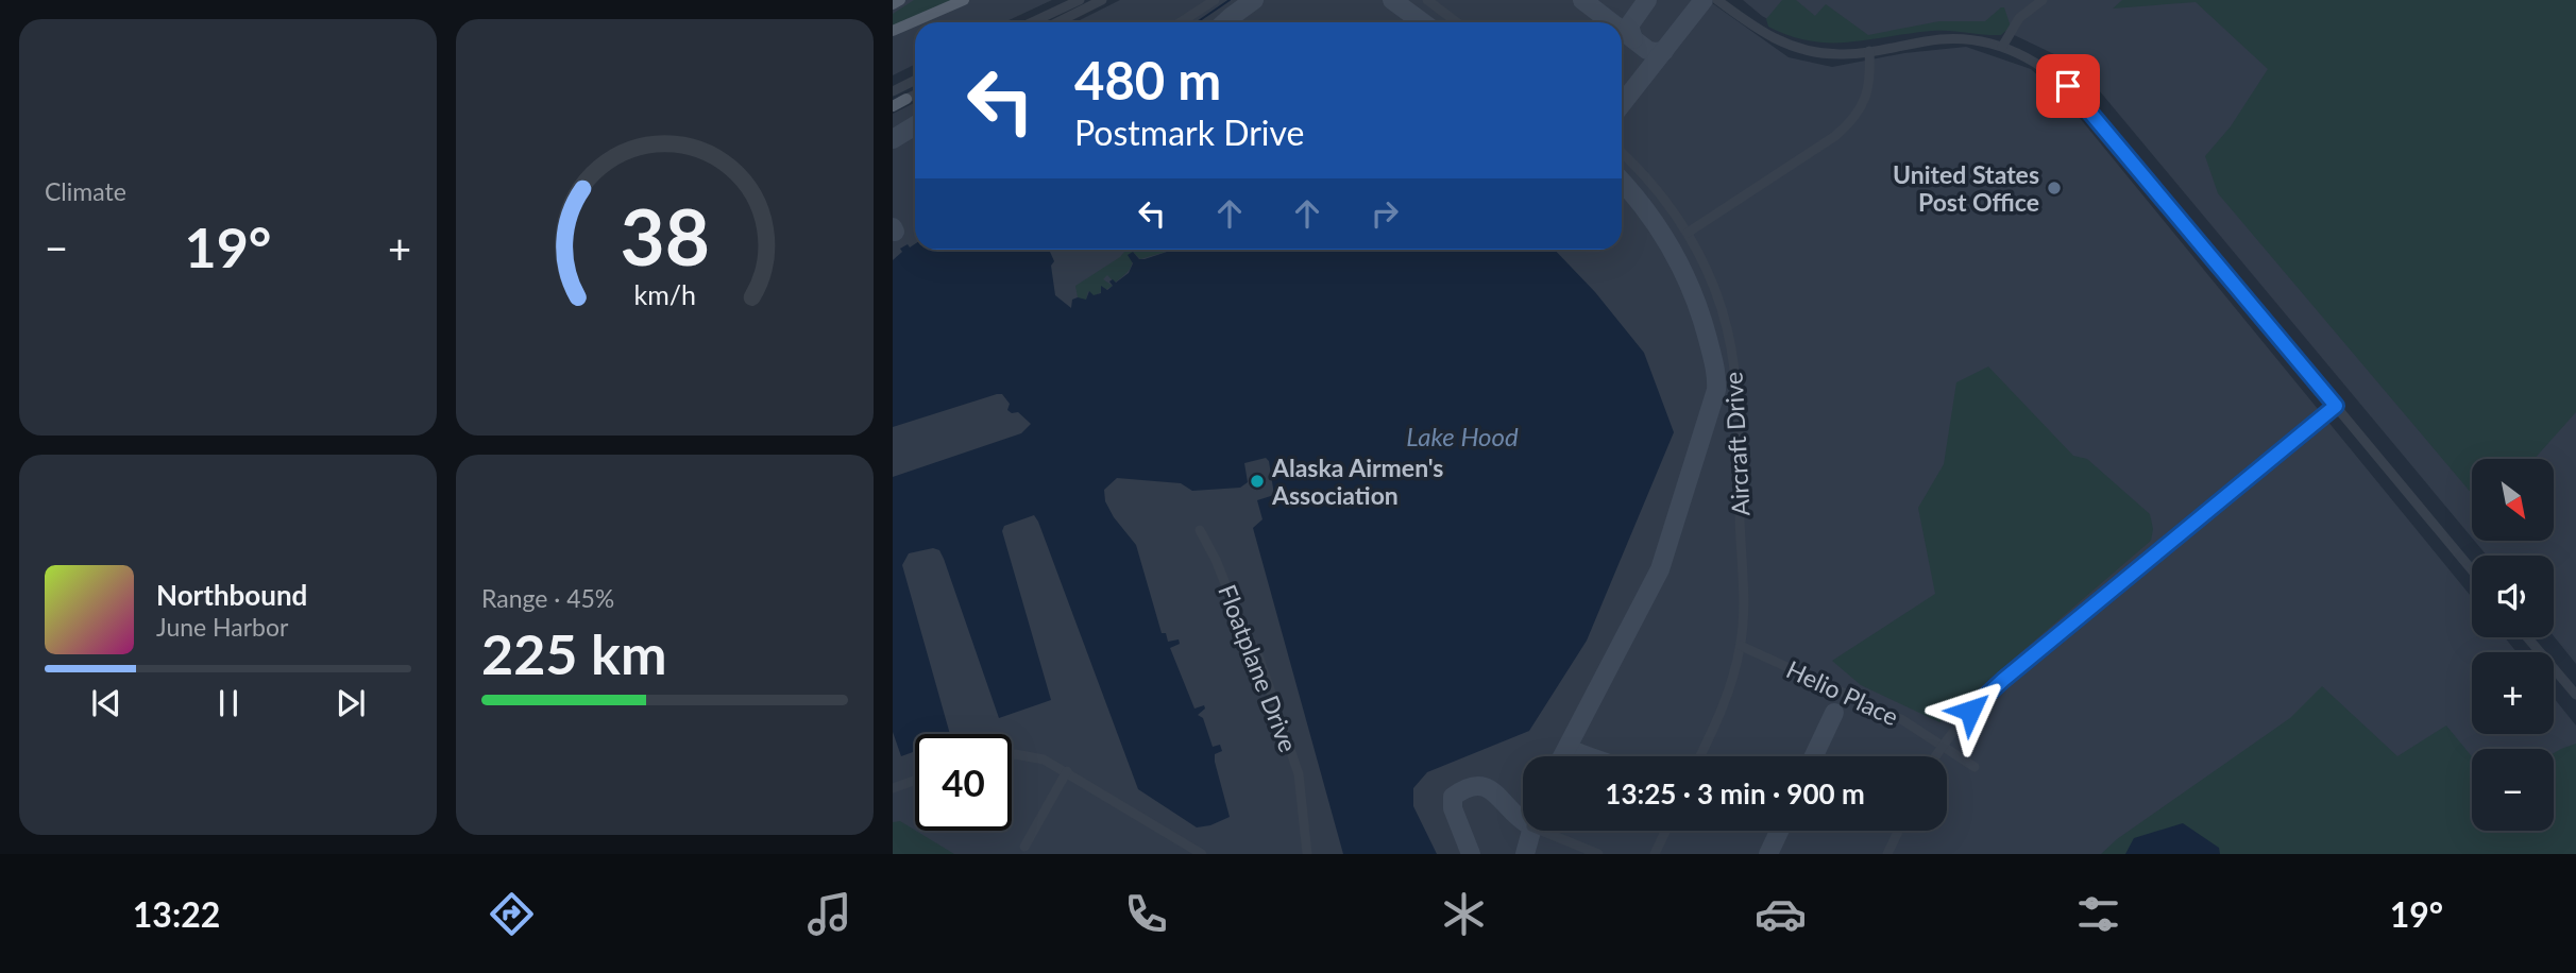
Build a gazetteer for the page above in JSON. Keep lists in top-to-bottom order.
{
  "streets": {
    "street": ["Aircraft Drive", "Floatplane Drive", "Helio Place"]
  },
  "crossings": [
    ["Aircraft Drive", "Helio Place"]
  ],
  "water": ["Lake Hood"],
  "places": ["United States Post Office", "Alaska Airmen's Association"],
  "north": "bottom right",
  "page": {
    "tile": [
      "Climate",
      ["Range · 45%", "225 km"]
    ],
    "turn": ["480 m", "Postmark Drive"],
    "heat": ["−", "19°", "+"],
    "map_buttons": ["+", "−"],
    "song": ["Northbound", "June Harbor"],
    "limit": "40",
    "trip": "13:25 · 3 min · 900 m",
    "tabs": ["13:22", "19°"],
    "gauge": ["38", "km/h"]
  }
}
